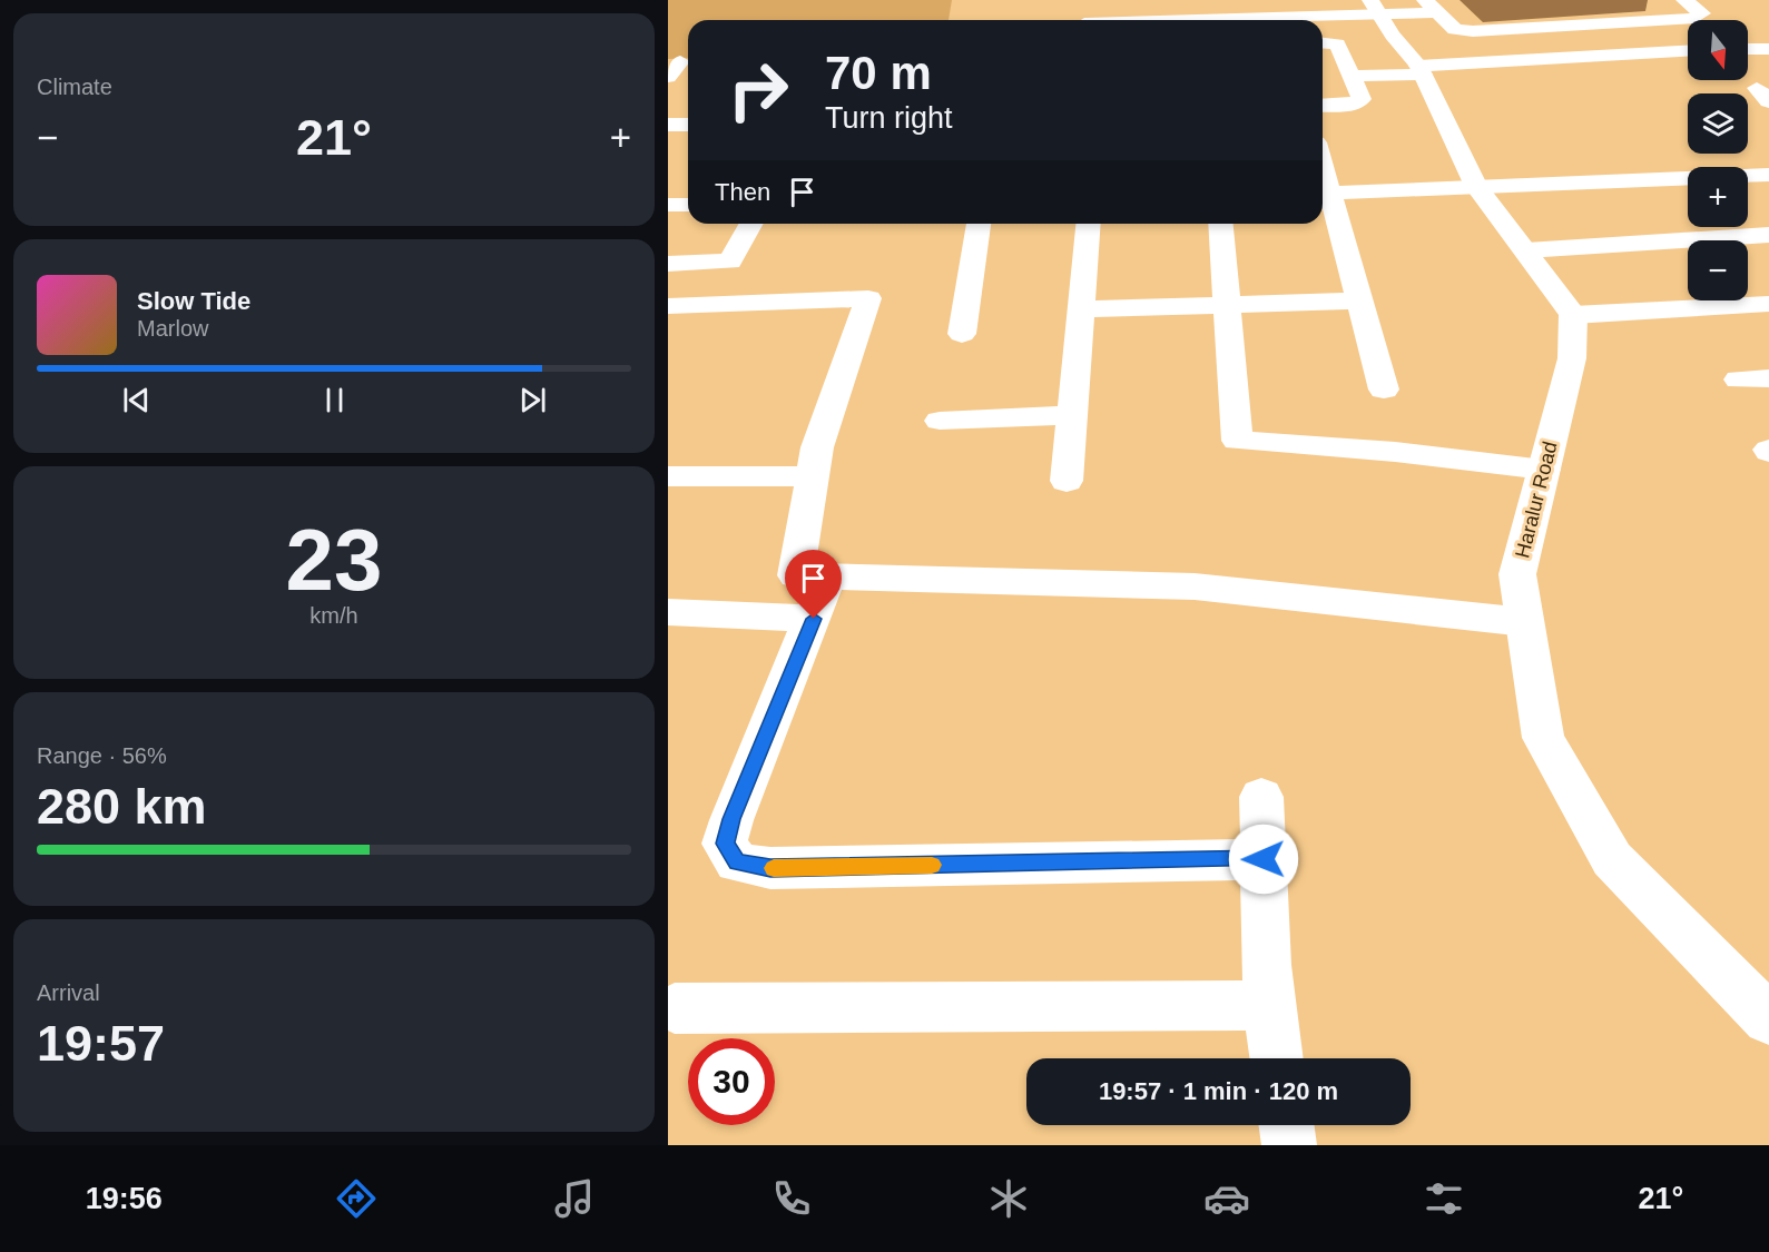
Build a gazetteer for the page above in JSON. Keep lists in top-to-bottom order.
{
  "streets": {
    "street": ["Haralur Road"]
  },
  "north": "bottom",
  "page": {
    "tile": [
      "Climate",
      ["23", "km/h"],
      ["Range · 56%", "280 km"],
      ["Arrival", "19:57"]
    ],
    "map_buttons": ["+", "−"],
    "turn": ["70 m", "Turn right"],
    "heat": ["−", "21°", "+"],
    "then": "Then",
    "song": ["Slow Tide", "Marlow"],
    "limit": "30",
    "trip": "19:57 · 1 min · 120 m",
    "tabs": ["19:56", "21°"]
  }
}
